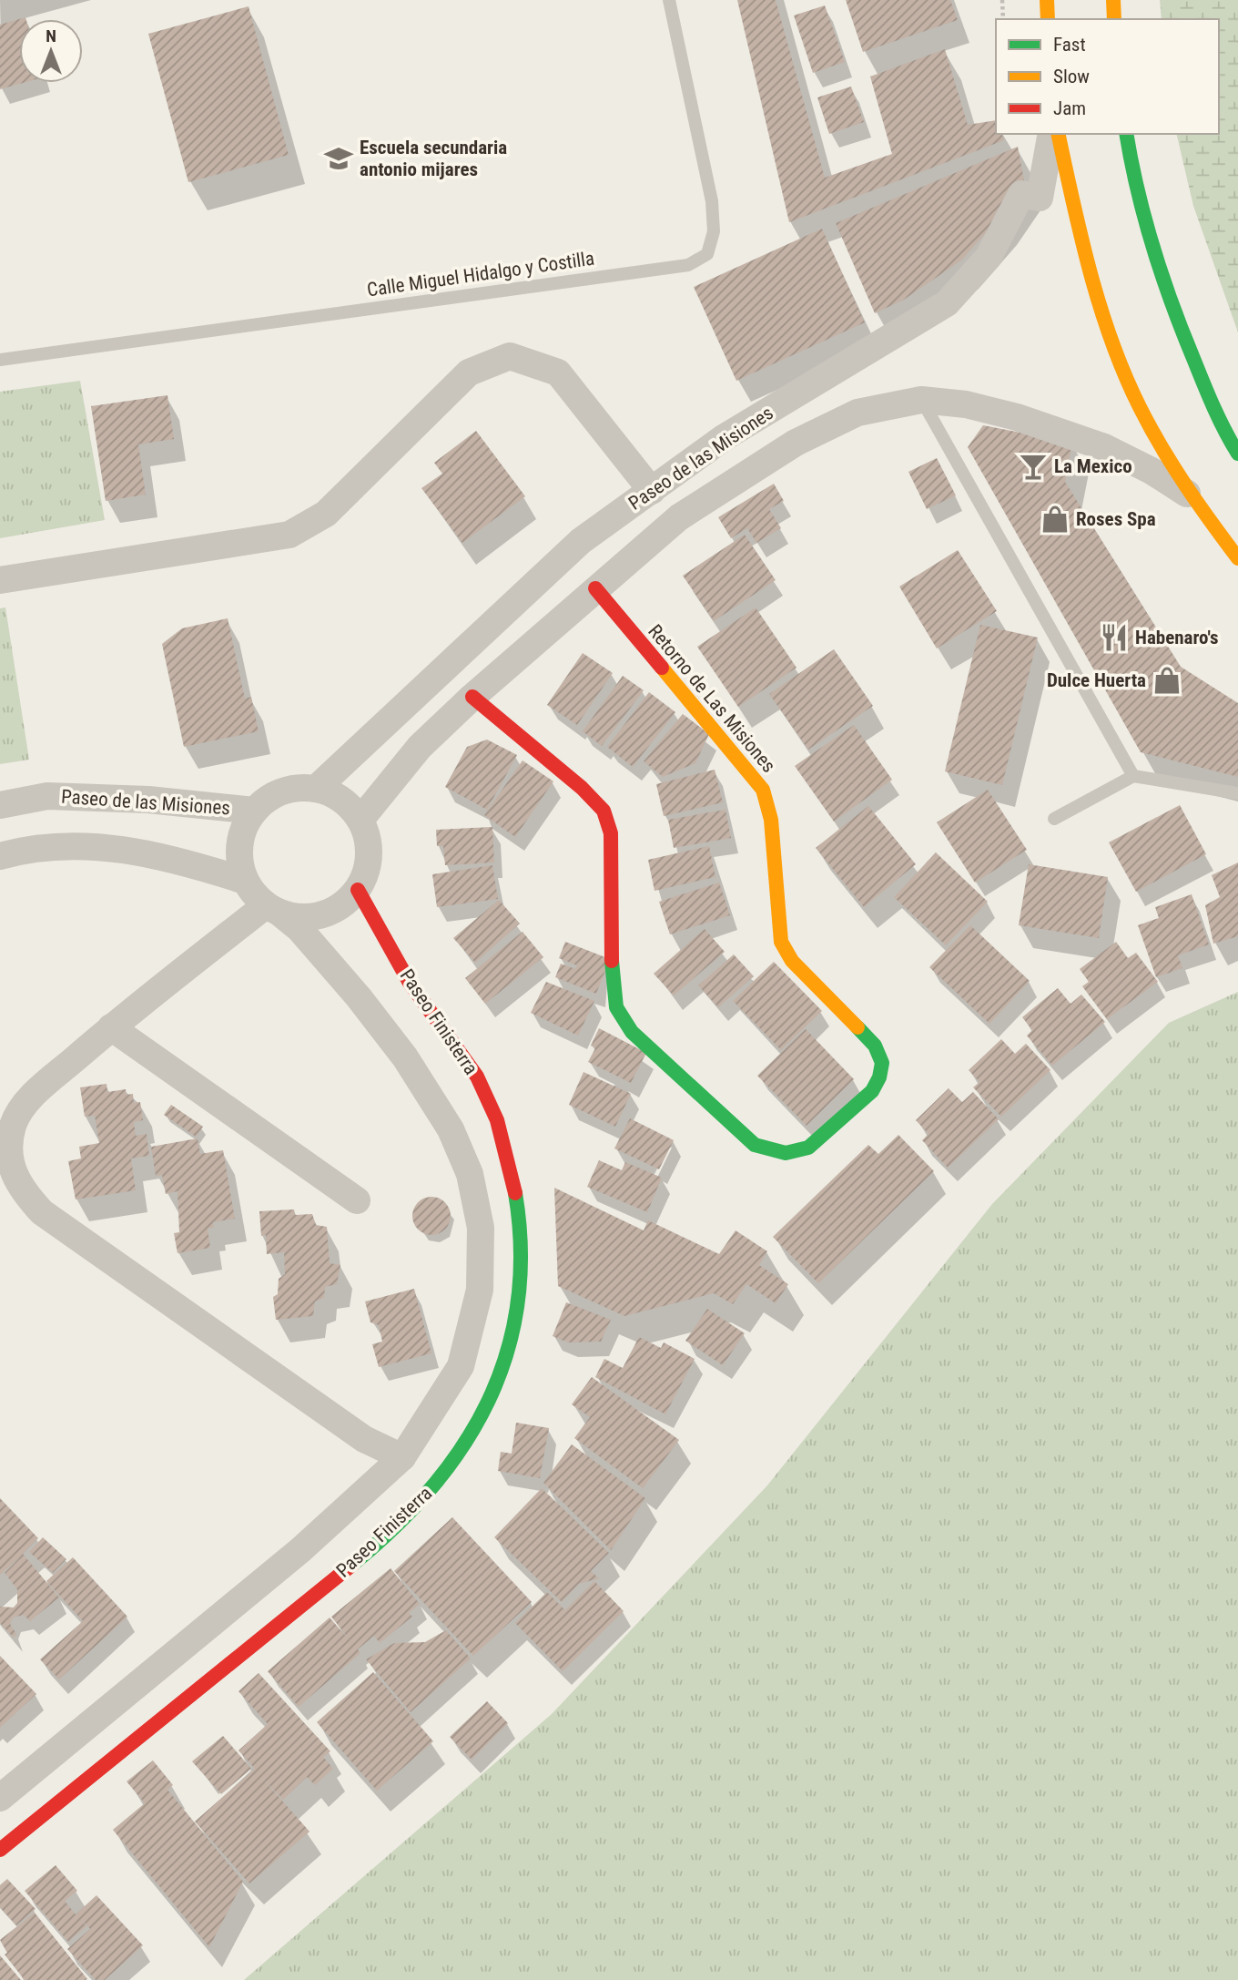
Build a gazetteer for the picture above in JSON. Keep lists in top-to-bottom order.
{
  "streets": {
    "street": ["Paseo de las Misiones", "Retorno de Las Misiones", "Paseo Finisterra"],
    "lane": ["Calle Miguel Hidalgo y Costilla"]
  },
  "crossings": [
    ["Paseo de las Misiones", "Retorno de Las Misiones"],
    ["Paseo de las Misiones", "Paseo Finisterra"]
  ],
  "places": {
    "school or university": ["Escuela secundaria antonio mijares"],
    "bar": ["La Mexico"],
    "shop": ["Roses Spa", "Dulce Huerta"],
    "restaurant": ["Habenaro's"]
  },
  "legend": ["Fast", "Slow", "Jam"],
  "north": "top"
}
